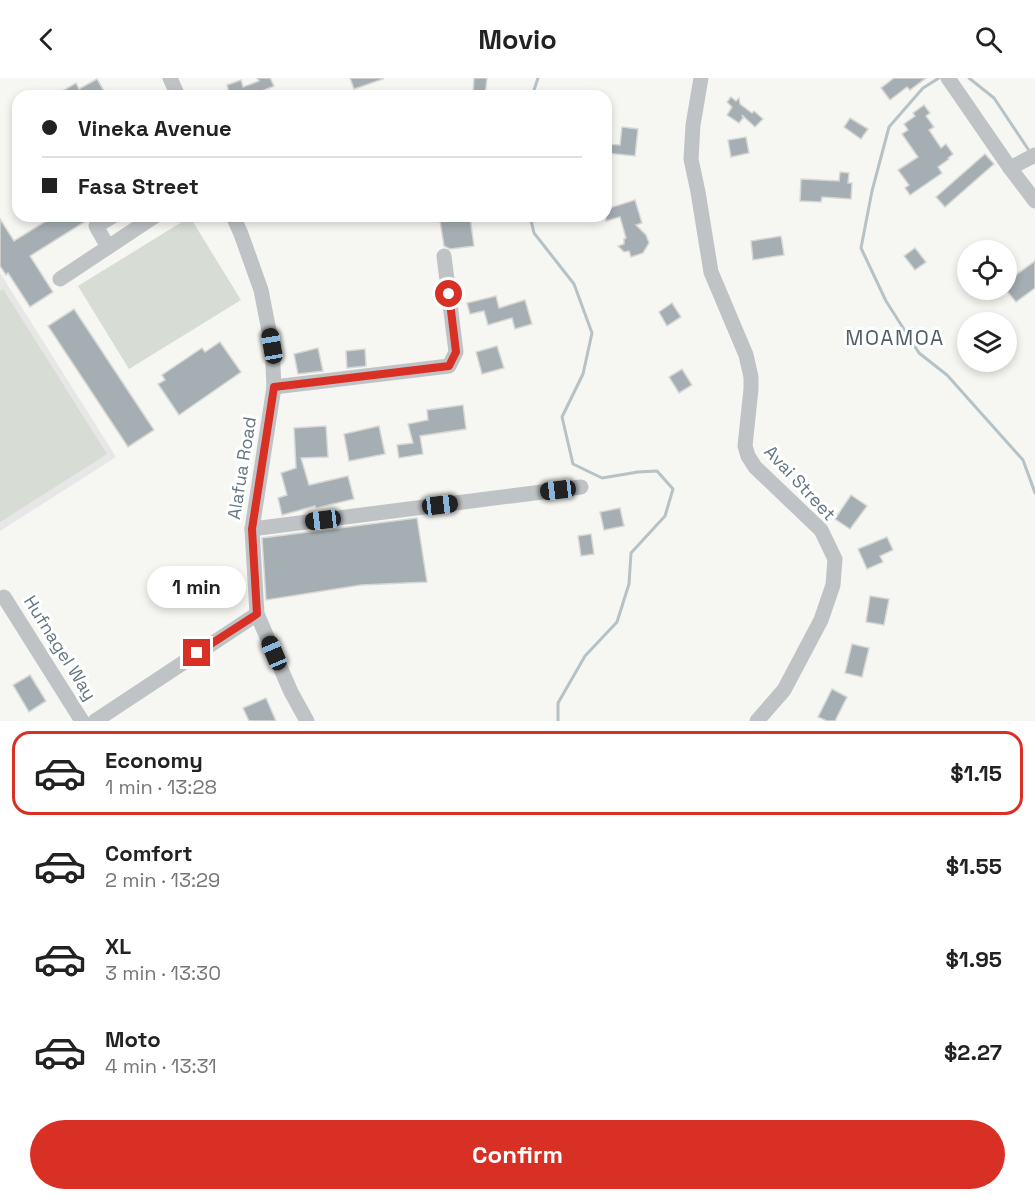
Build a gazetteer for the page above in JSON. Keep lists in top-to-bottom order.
{
  "streets": {
    "street": ["Alafua Road", "Avai Street", "Hufnagel Way"]
  },
  "districts": ["MOAMOA"],
  "page": {
    "header": "Movio",
    "banner": ["Vineka Avenue", "Fasa Street"],
    "bubble": "1 min",
    "list": [
      {
        "name": "Economy",
        "note": "1 min · 13:28",
        "value": "$1.15"
      },
      {
        "name": "Comfort",
        "note": "2 min · 13:29",
        "value": "$1.55"
      },
      {
        "name": "XL",
        "note": "3 min · 13:30",
        "value": "$1.95"
      },
      {
        "name": "Moto",
        "note": "4 min · 13:31",
        "value": "$2.27"
      }
    ],
    "buttons": "Confirm"
  }
}
